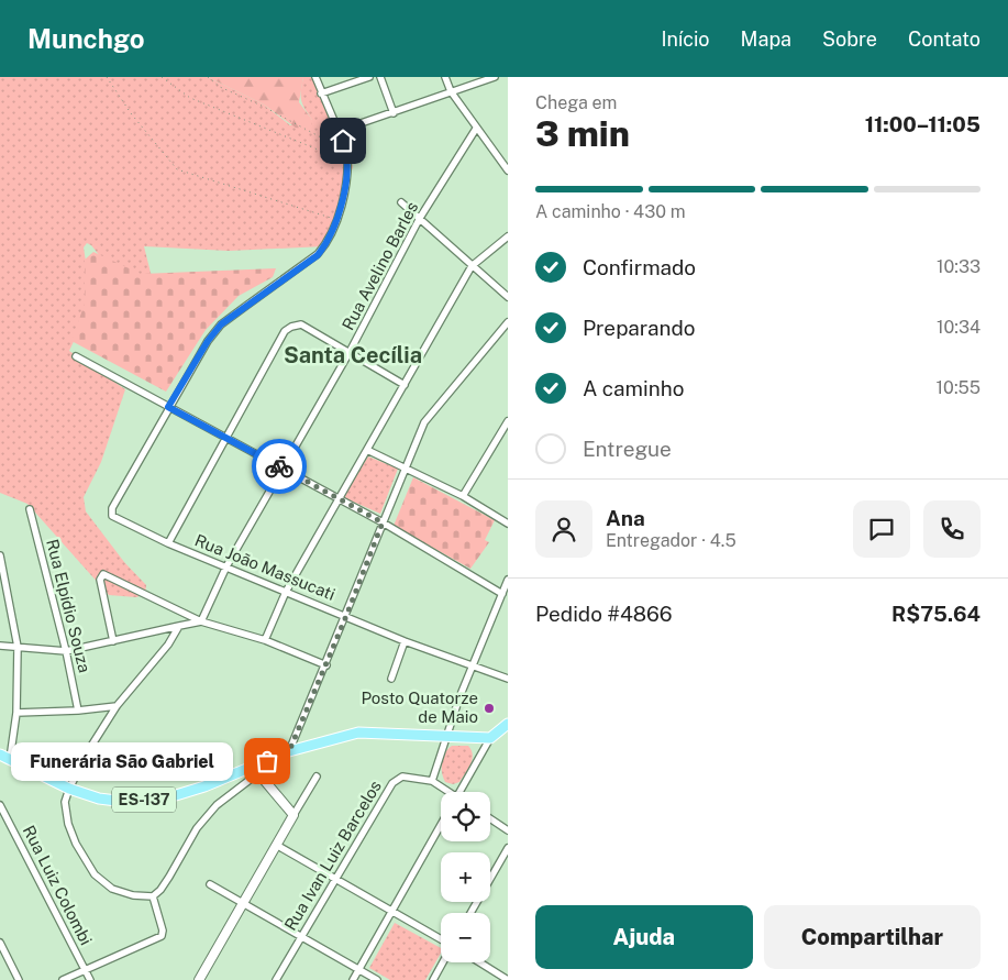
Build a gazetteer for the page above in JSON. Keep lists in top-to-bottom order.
{
  "streets": {
    "main road": ["ES-137"],
    "street": [
      "Rua Avelino Barles",
      "Rua João Massucati",
      "Rua Elpídio Souza",
      "Rua Ivan Luiz Barcelos",
      "Rua Luiz Colombi"
    ]
  },
  "crossings": [
    ["Rua Avelino Barles", "Rua João Massucati"]
  ],
  "districts": ["Santa Cecília"],
  "places": ["Posto Quatorze de Maio", "Funerária São Gabriel"],
  "page": {
    "header": "Munchgo",
    "nav": [
      "Início",
      "Mapa",
      "Sobre",
      "Contato"
    ],
    "heading": ["3 min", "Chega em", "11:00–11:05"],
    "panel": [
      "Ana",
      "Entregador · 4.5",
      "Pedido #4866",
      "R$75.64"
    ],
    "bar": "A caminho · 430 m",
    "list": [
      ["Confirmado", "10:33"],
      ["Preparando", "10:34"],
      ["A caminho", "10:55"],
      "Entregue"
    ],
    "bubble": "Funerária São Gabriel",
    "map_buttons": ["+", "−"],
    "buttons": ["Ajuda", "Compartilhar"]
  }
}
